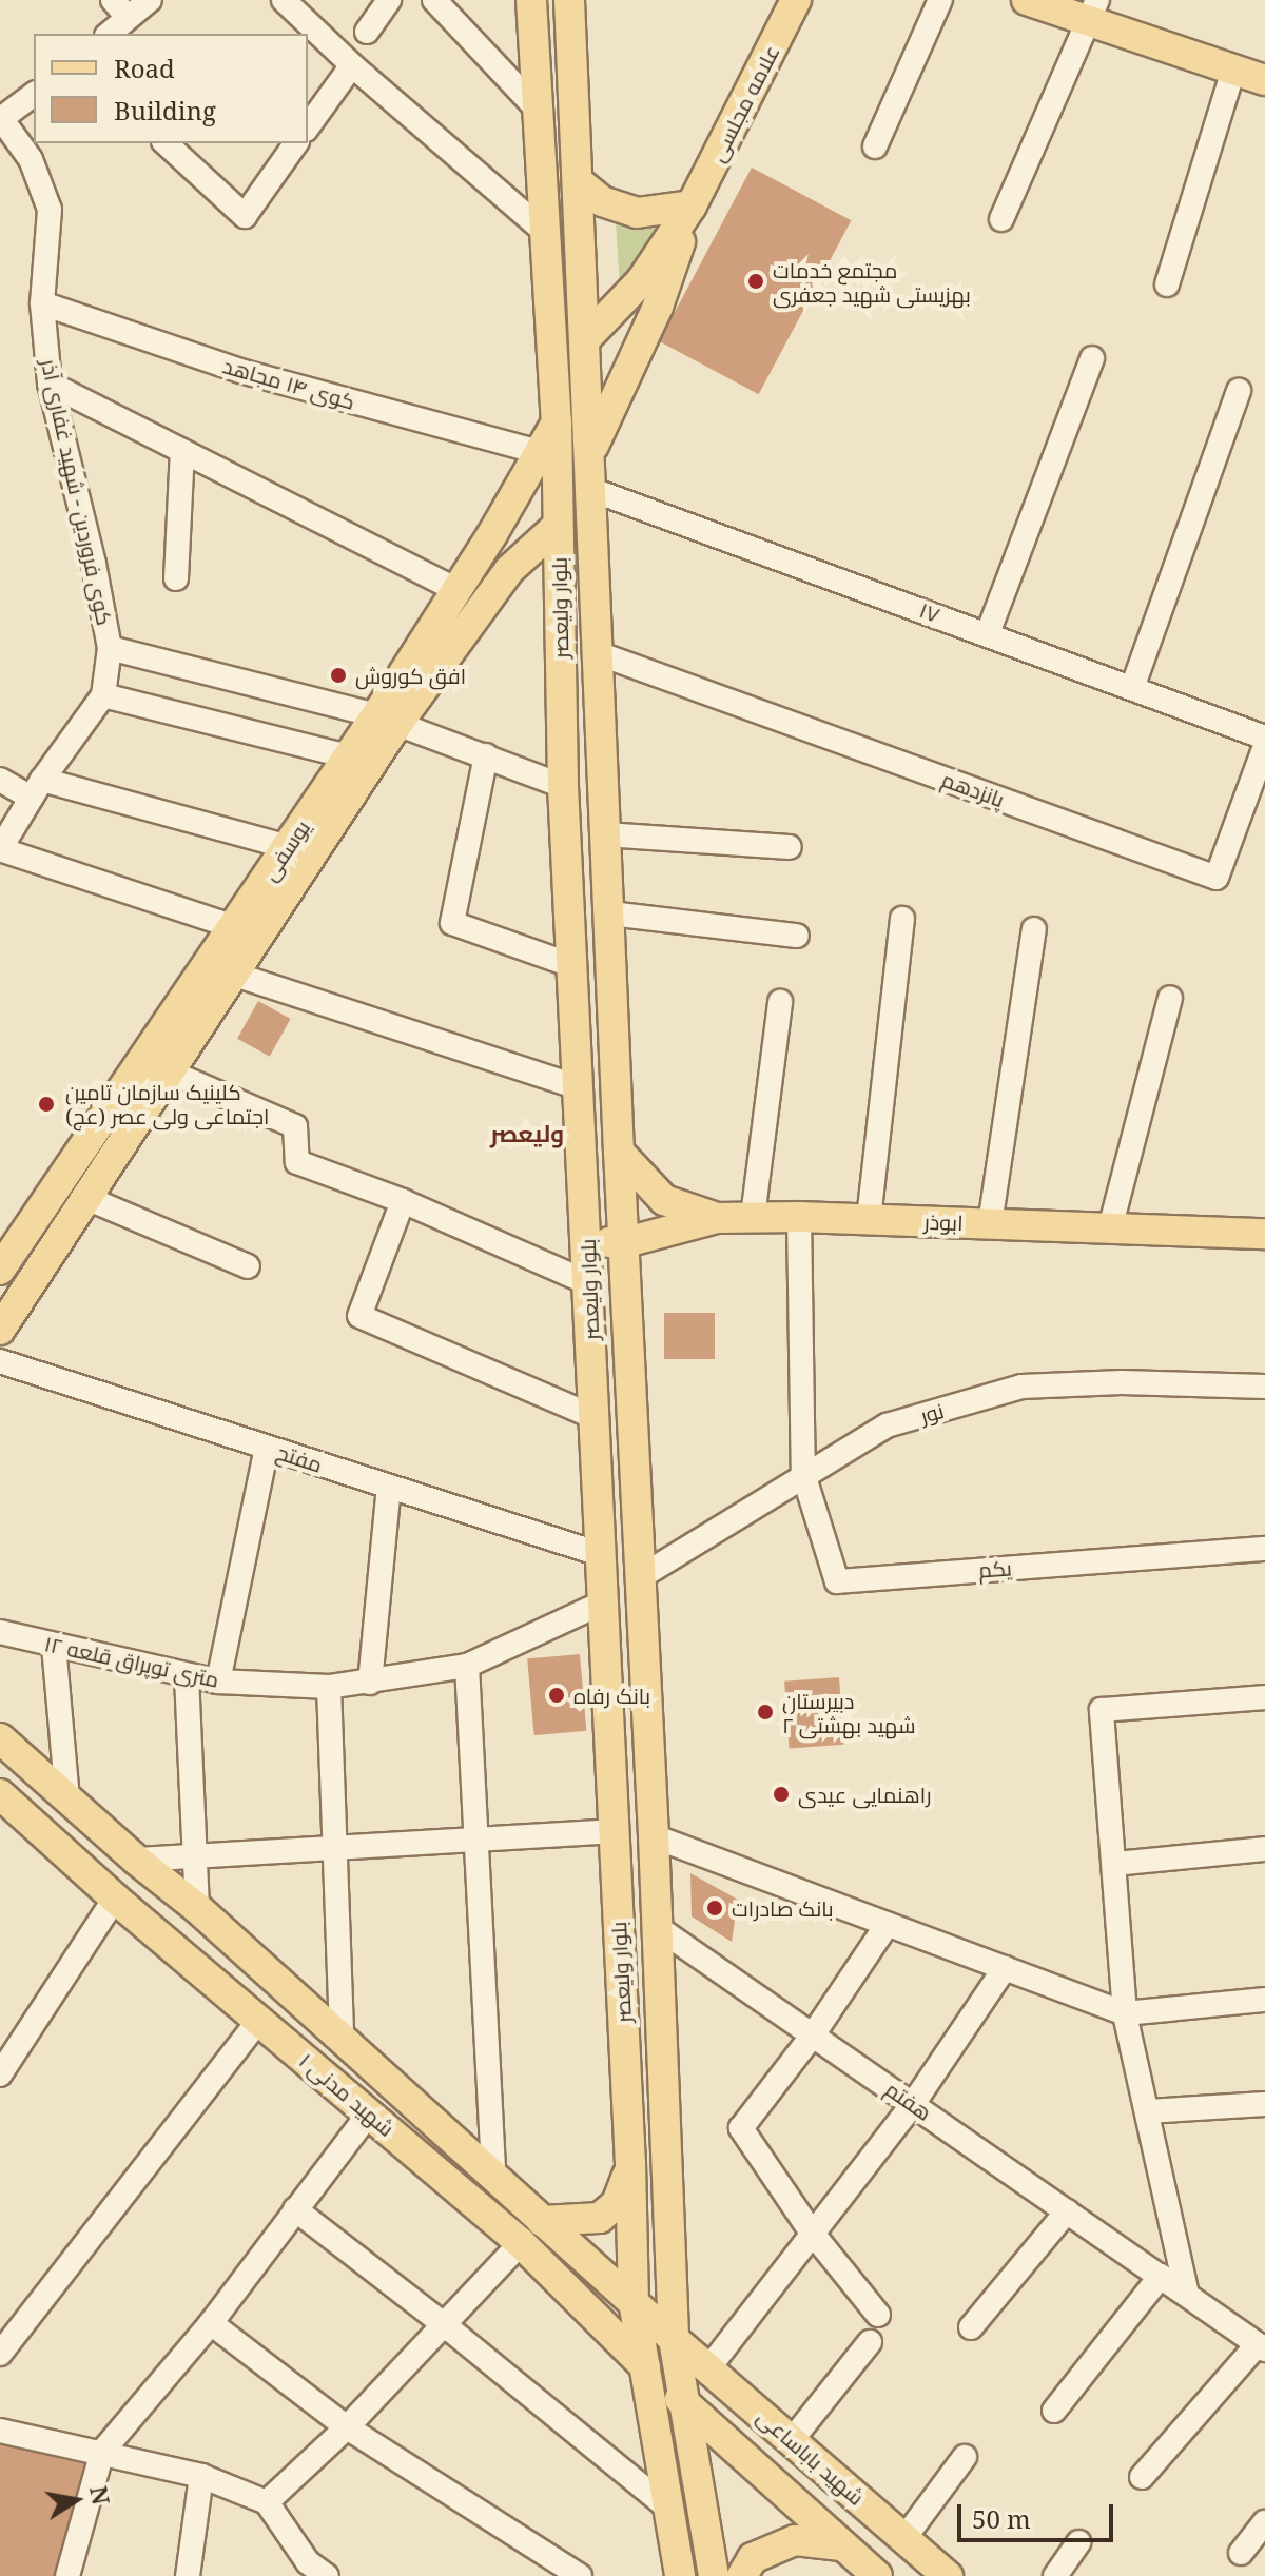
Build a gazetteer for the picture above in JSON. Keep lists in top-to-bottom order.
{
  "streets": {
    "main road": [
      "علامه مجلسی",
      "بلوار ولیعصر",
      "یوسفی",
      "ابوذر",
      "شهید مدنی ۱",
      "شهید باباساعی"
    ],
    "street": [
      "کوی ۱۴ مجاهد",
      "کوی فروردین - شهید غفاری آذر",
      "۱۷",
      "پانزدهم",
      "نور",
      "مفتح",
      "یکم",
      "۱۲ متری توپراق قلعه",
      "هفتم"
    ]
  },
  "crossings": [
    ["کوی ۱۴ مجاهد", "کوی فروردین - شهید غفاری آذر"],
    ["کوی ۱۴ مجاهد", "یوسفی"],
    ["بلوار ولیعصر", "۱۷"],
    ["بلوار ولیعصر", "پانزدهم"],
    ["بلوار ولیعصر", "یوسفی"],
    ["بلوار ولیعصر", "ابوذر"],
    ["بلوار ولیعصر", "نور"],
    ["بلوار ولیعصر", "مفتح"],
    ["بلوار ولیعصر", "۱۲ متری توپراق قلعه"],
    ["بلوار ولیعصر", "شهید مدنی ۱"],
    ["بلوار ولیعصر", "هفتم"],
    ["بلوار ولیعصر", "شهید باباساعی"],
    ["نور", "یکم"],
    ["شهید مدنی ۱", "شهید باباساعی"]
  ],
  "districts": ["ولیعصر"],
  "places": [
    "مجتمع خدمات بهزیستی شهید جعفری",
    "افق کوروش",
    "کلینیک سازمان تامین اجتماعی ولی عصر (عج)",
    "بانک رفاه",
    "دبیرستان شهید بهشتی ۲",
    "راهنمایی عیدی",
    "بانک صادرات"
  ],
  "legend": ["Road", "Building"],
  "scale_bar": "50 m",
  "north": "right"
}
